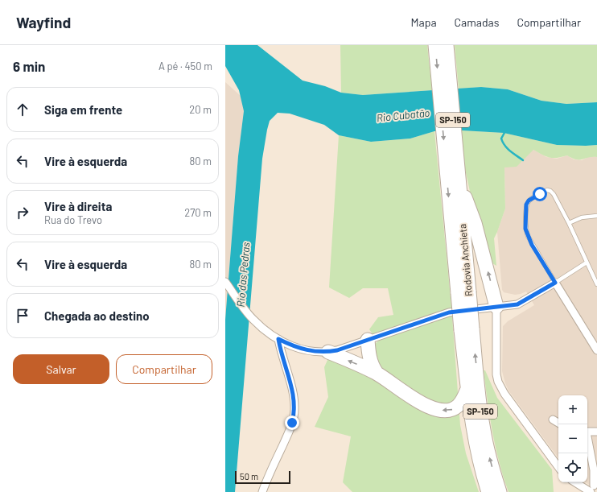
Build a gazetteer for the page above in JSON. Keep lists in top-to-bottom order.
{
  "streets": {
    "highway": ["SP-150", "Rodovia Anchieta"]
  },
  "water": ["Rio Cubatão", "Rio das Pedras"],
  "scale_bar": "50 m",
  "page": {
    "header": "Wayfind",
    "nav": ["Mapa", "Camadas", "Compartilhar"],
    "heading": ["6 min", "A pé · 450 m"],
    "list": [
      ["Siga em frente", "20 m"],
      ["Vire à esquerda", "80 m"],
      ["Vire à direita", "Rua do Trevo", "270 m"],
      ["Vire à esquerda", "80 m"],
      "Chegada ao destino"
    ],
    "buttons": ["Salvar", "Compartilhar"],
    "map_buttons": ["+", "−"],
    "scale": "50 m"
  }
}
